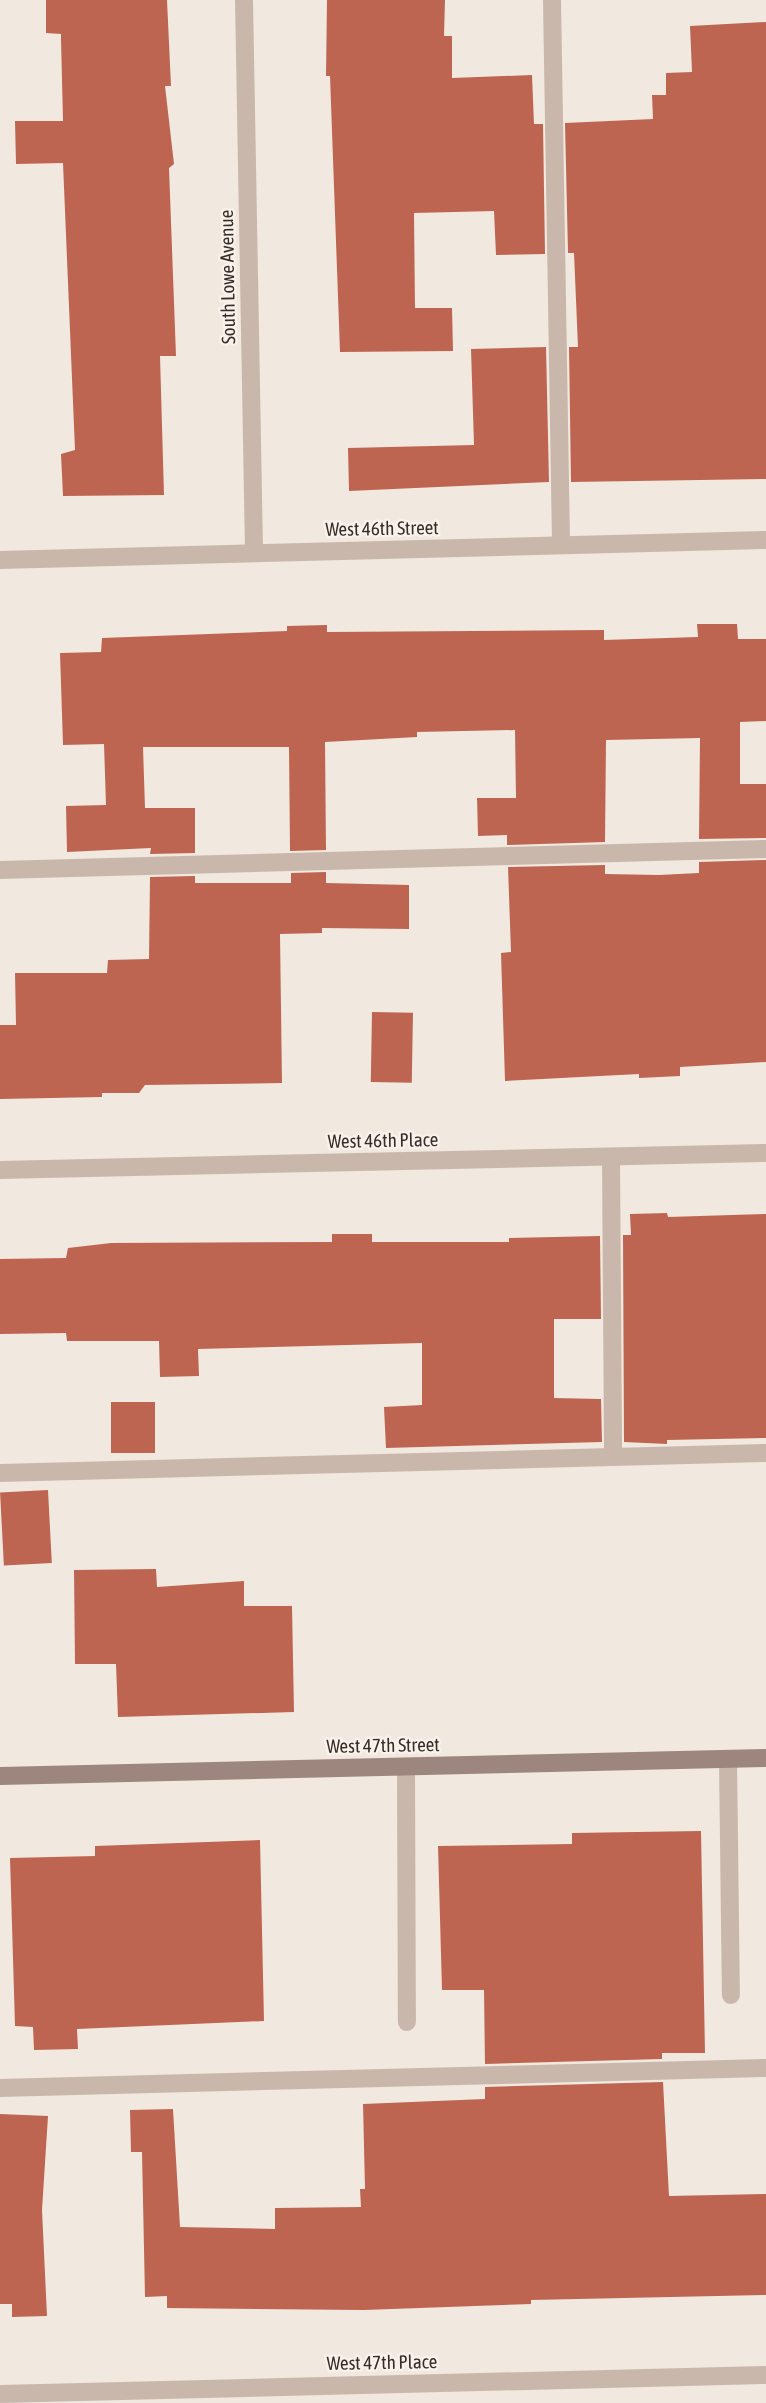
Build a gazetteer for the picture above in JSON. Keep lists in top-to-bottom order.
{
  "streets": {
    "main road": ["West 47th Street"],
    "street": [
      "South Lowe Avenue",
      "West 46th Street",
      "West 46th Place",
      "West 47th Place"
    ]
  },
  "crossings": [
    ["South Lowe Avenue", "West 46th Street"]
  ]
}
